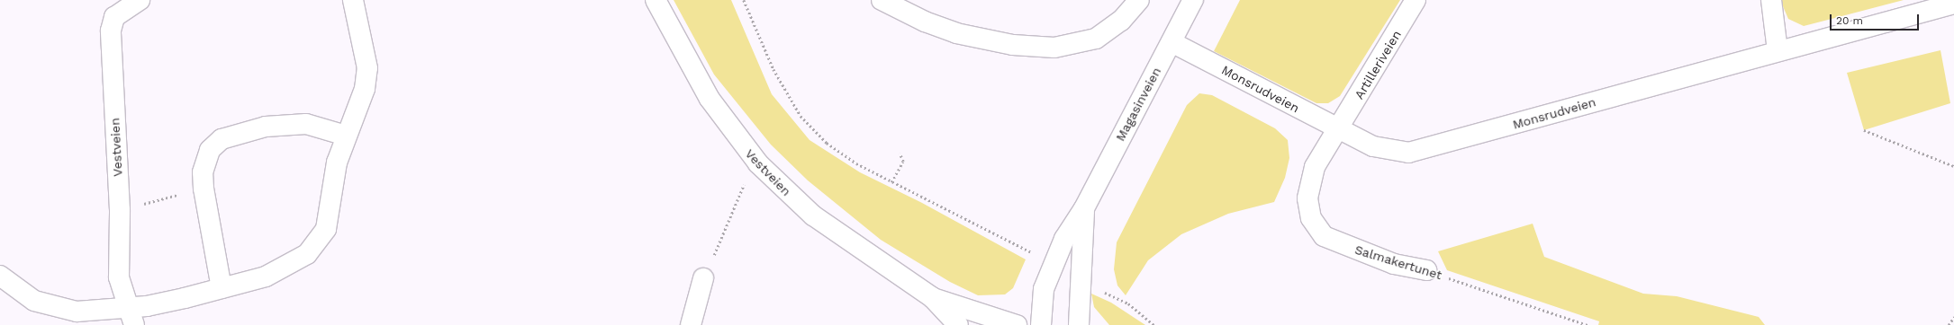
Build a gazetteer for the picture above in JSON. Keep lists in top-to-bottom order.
{
  "streets": {
    "street": [
      "Artilleriveien",
      "Monsrudveien",
      "Magasinveien",
      "Vestveien",
      "Salmakertunet"
    ]
  },
  "crossings": [
    ["Artilleriveien", "Monsrudveien"],
    ["Artilleriveien", "Salmakertunet"],
    ["Monsrudveien", "Magasinveien"],
    ["Monsrudveien", "Salmakertunet"]
  ],
  "scale_bar": "20 m"
}
